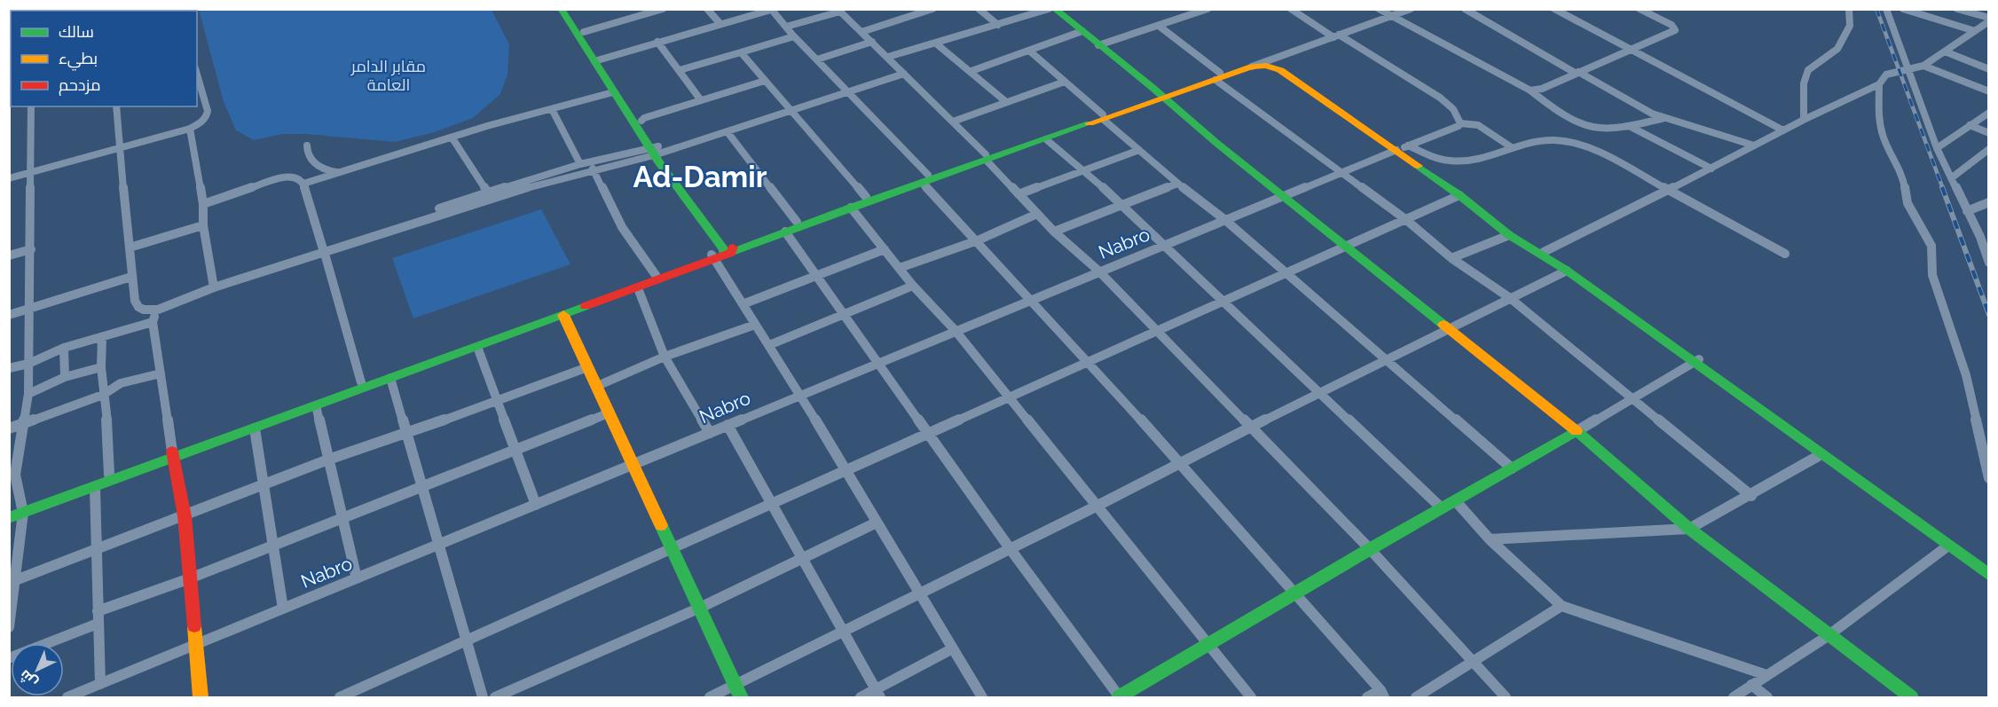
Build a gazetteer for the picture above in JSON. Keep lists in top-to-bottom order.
{
  "streets": {
    "street": ["Nabro"]
  },
  "districts": ["Ad-Damir"],
  "parks": ["مقابر الدامر العامة"],
  "legend": ["سالك", "بطيء", "مزدحم"],
  "north": "bottom left"
}
